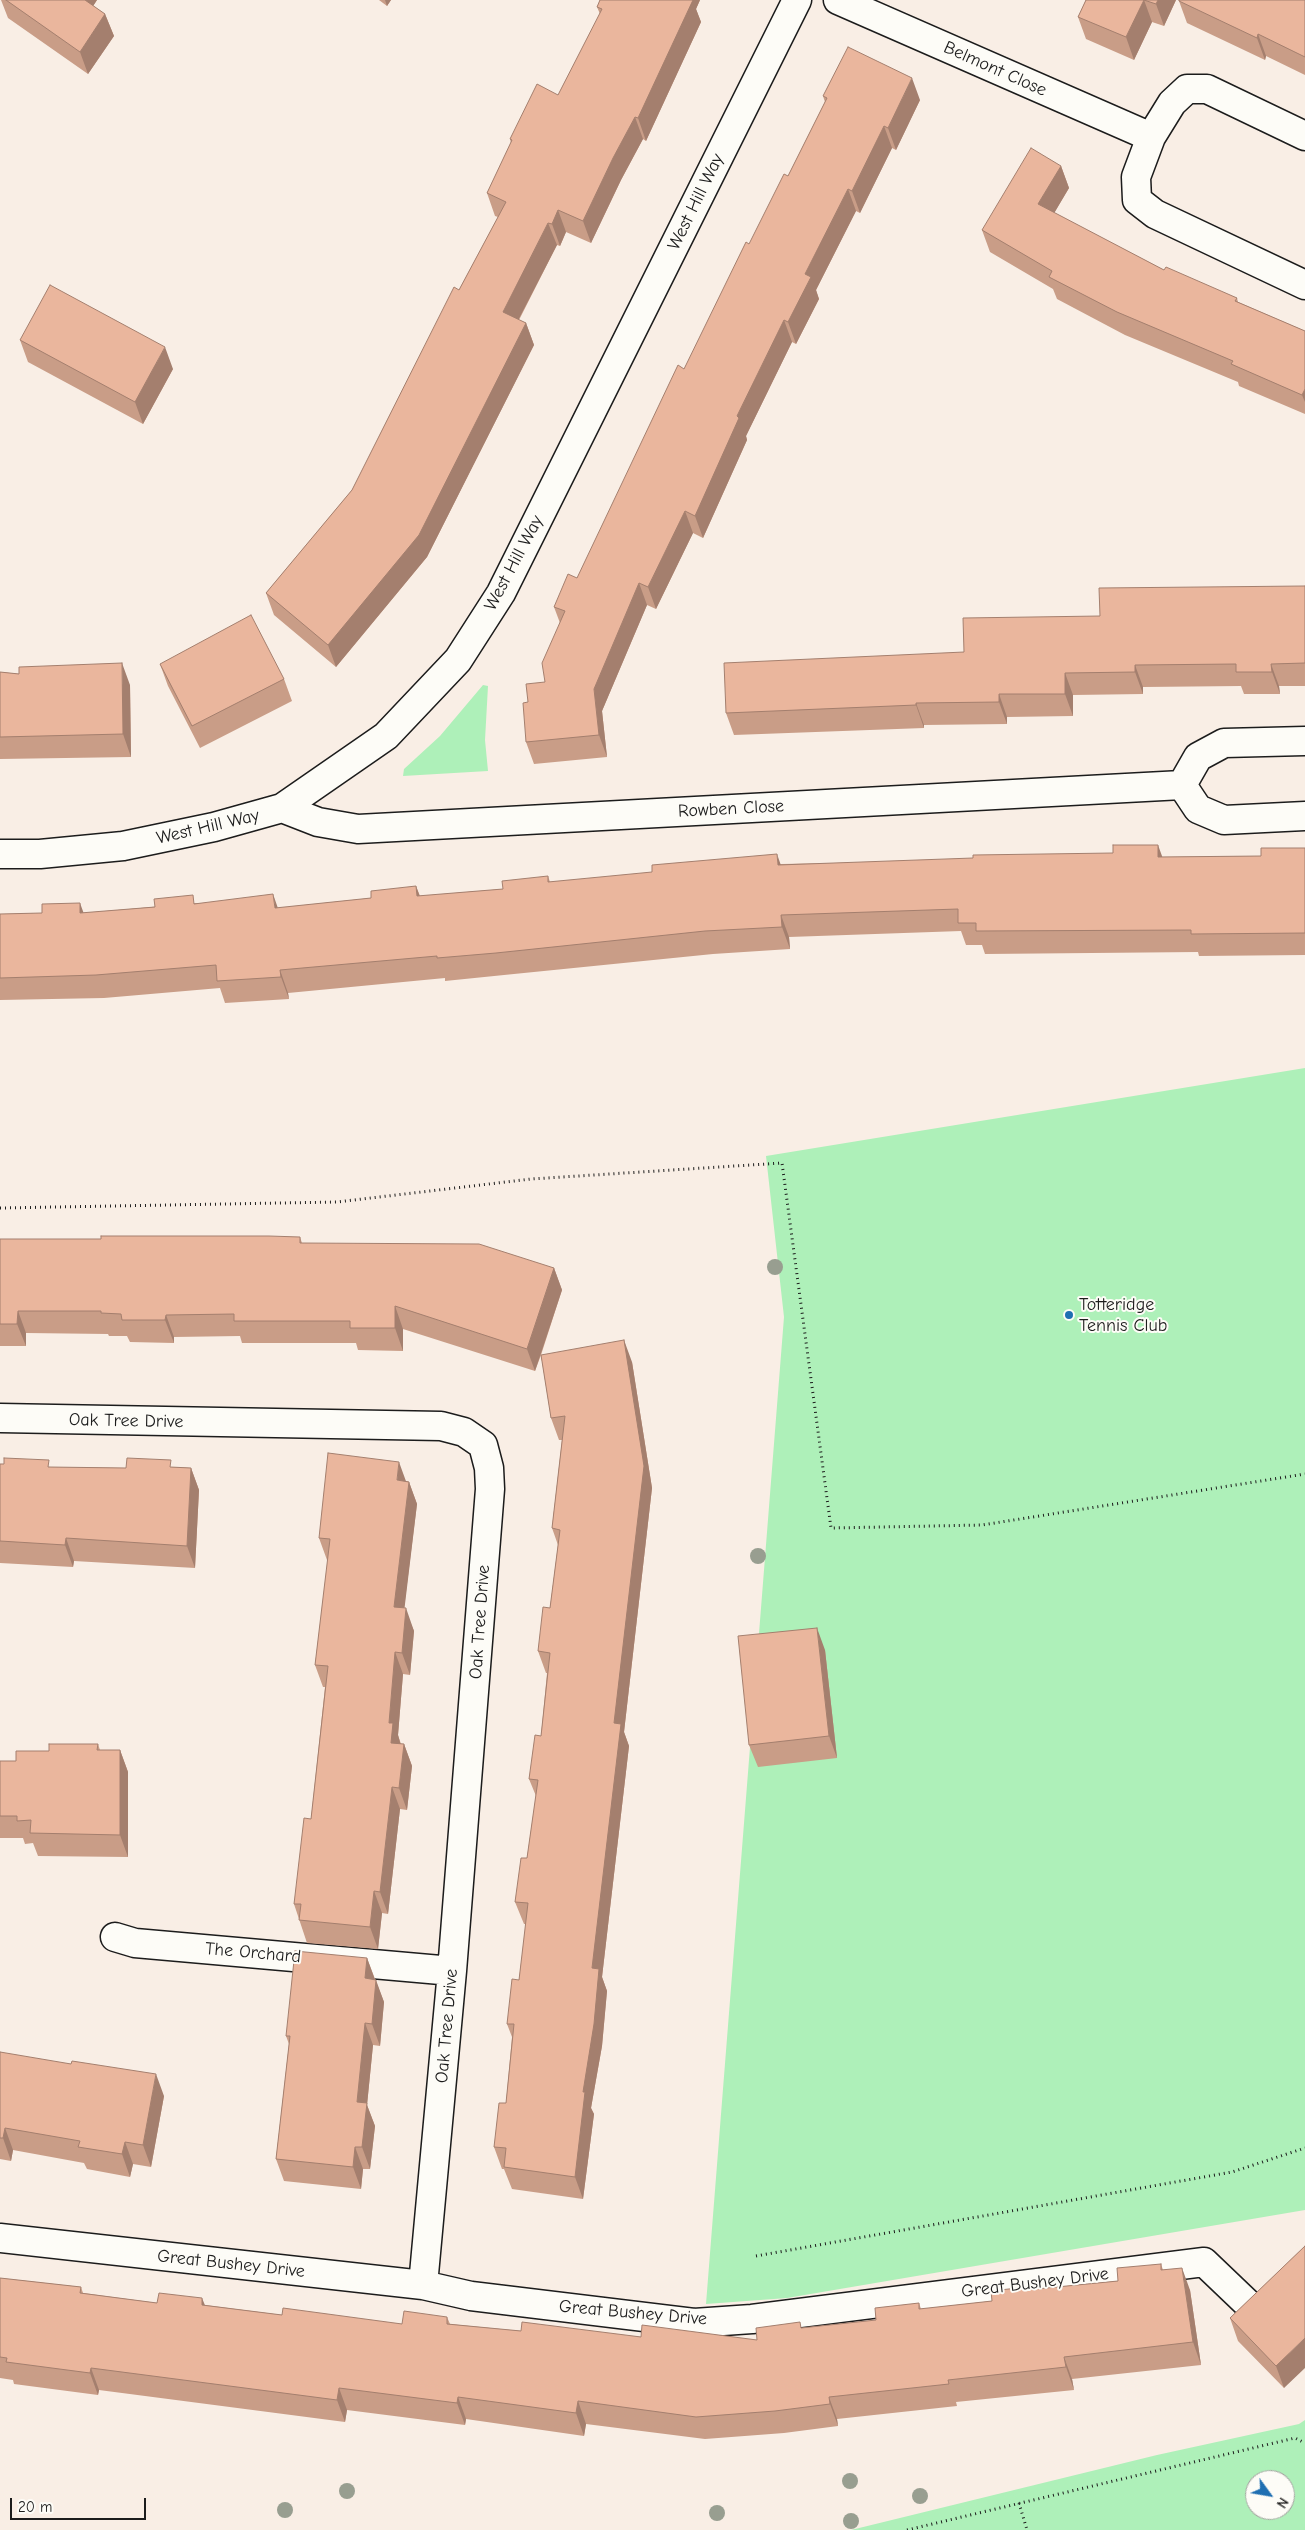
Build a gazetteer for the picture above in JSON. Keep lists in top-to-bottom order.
{
  "streets": {
    "street": [
      "Belmont Close",
      "West Hill Way",
      "Rowben Close",
      "Oak Tree Drive",
      "The Orchard",
      "Great Bushey Drive"
    ]
  },
  "crossings": [
    ["West Hill Way", "Rowben Close"],
    ["Oak Tree Drive", "The Orchard"],
    ["Oak Tree Drive", "Great Bushey Drive"]
  ],
  "places": ["Totteridge Tennis Club"],
  "scale_bar": "20 m",
  "north": "bottom right"
}
